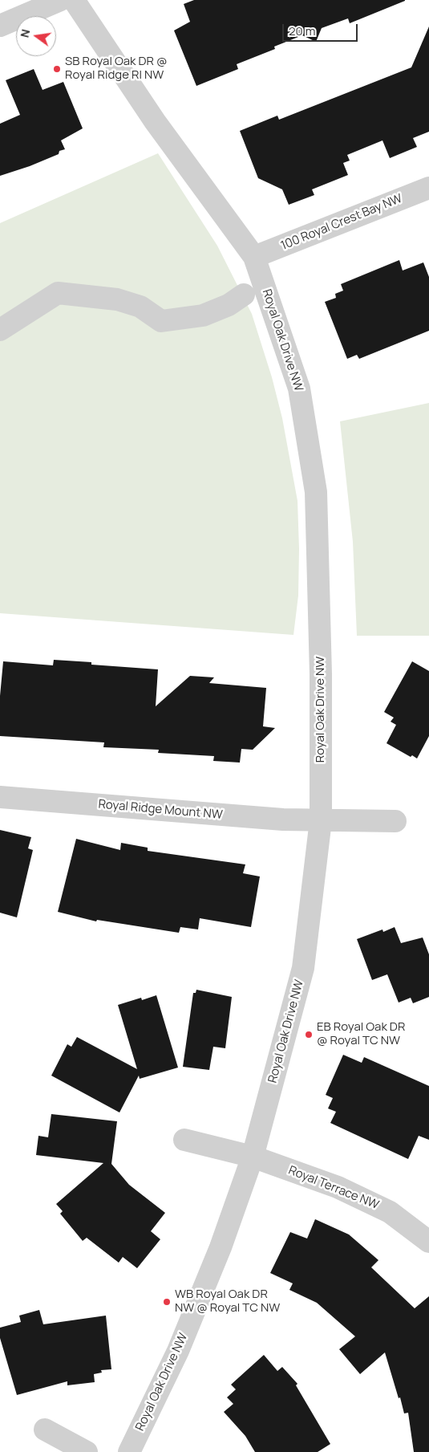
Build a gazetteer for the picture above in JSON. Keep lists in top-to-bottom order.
{
  "streets": {
    "street": [
      "100 Royal Crest Bay NW",
      "Royal Oak Drive NW",
      "Royal Ridge Mount NW",
      "Royal Terrace NW"
    ]
  },
  "crossings": [
    ["100 Royal Crest Bay NW", "Royal Oak Drive NW"],
    ["Royal Oak Drive NW", "Royal Ridge Mount NW"],
    ["Royal Oak Drive NW", "Royal Terrace NW"]
  ],
  "places": ["SB Royal Oak DR @ Royal Ridge RI NW", "EB Royal Oak DR @ Royal TC NW", "WB Royal Oak DR NW @ Royal TC NW"],
  "scale_bar": "20 m",
  "north": "left"
}
